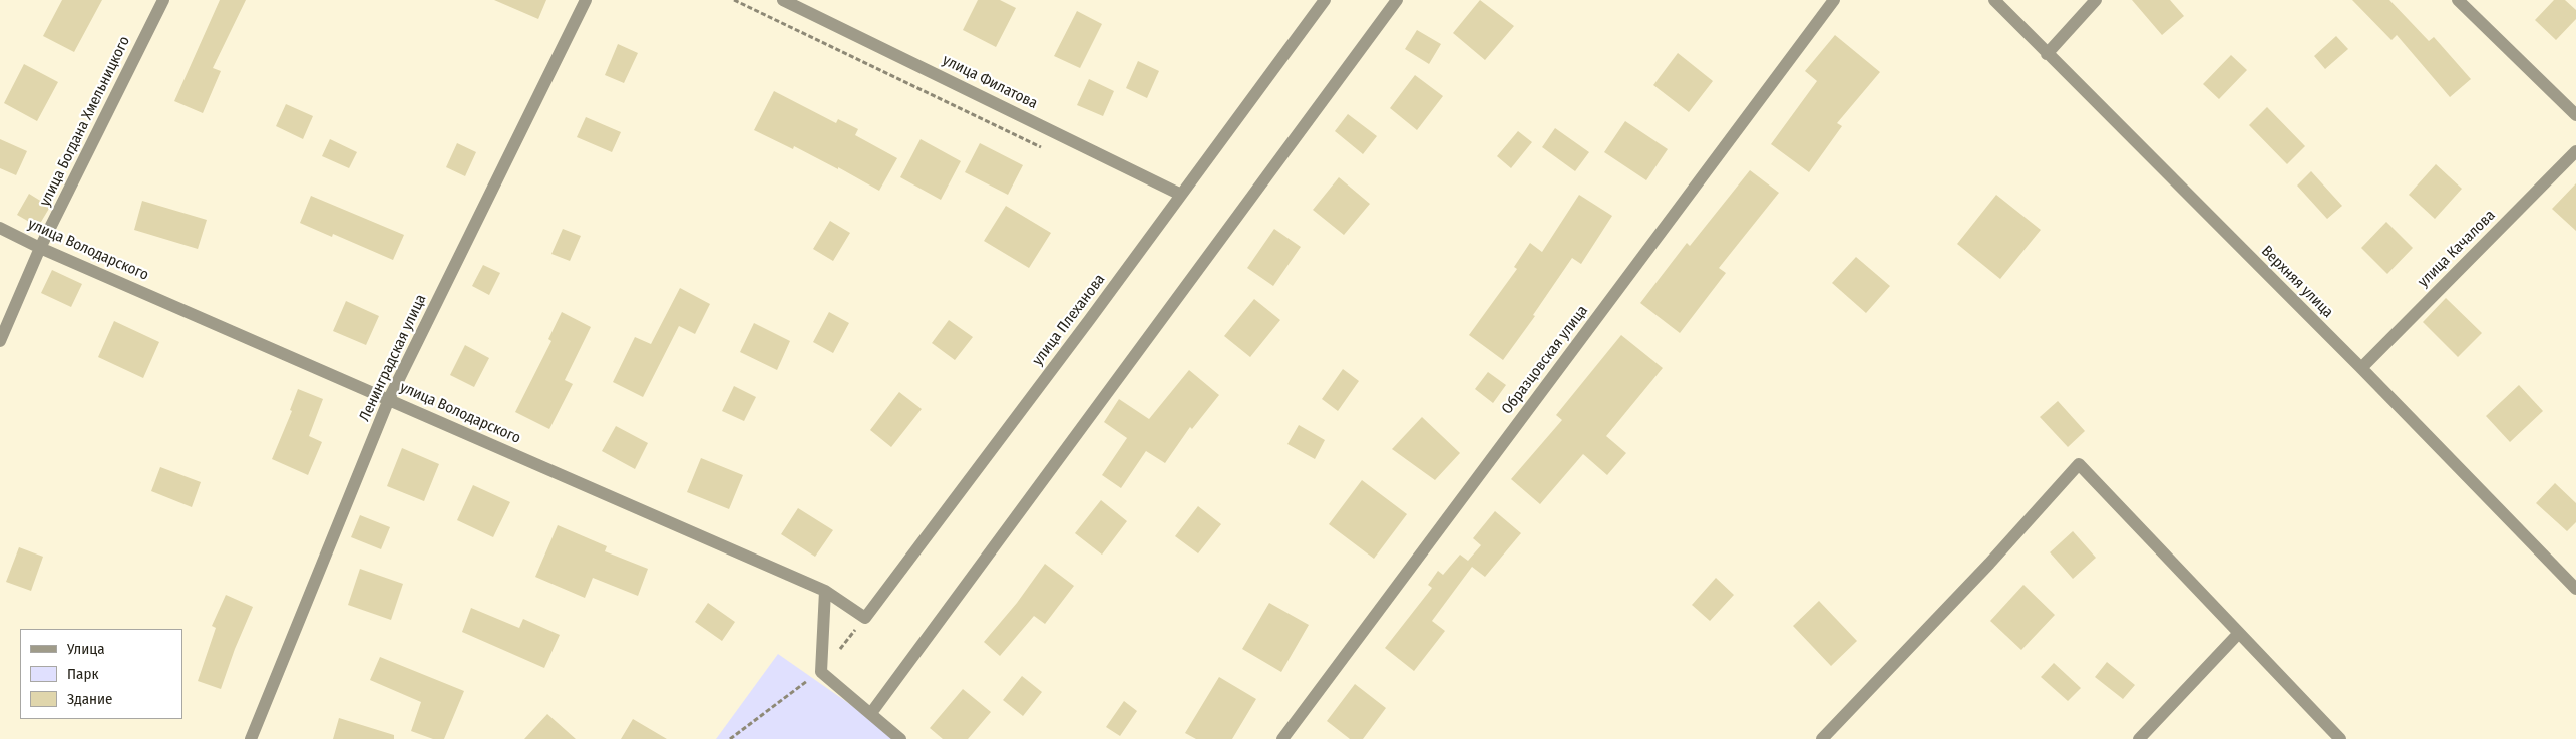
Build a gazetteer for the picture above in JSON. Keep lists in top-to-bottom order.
{
  "streets": {
    "street": [
      "улица Филатова",
      "улица Богдана Хмельницкого",
      "улица Качалова",
      "улица Володарского",
      "Верхняя улица",
      "улица Плеханова",
      "Ленинградская улица",
      "Образцовская улица"
    ]
  },
  "crossings": [
    ["улица Филатова", "улица Плеханова"],
    ["улица Богдана Хмельницкого", "улица Володарского"],
    ["улица Качалова", "Верхняя улица"],
    ["улица Володарского", "Ленинградская улица"]
  ],
  "legend": ["Улица", "Парк", "Здание"]
}
